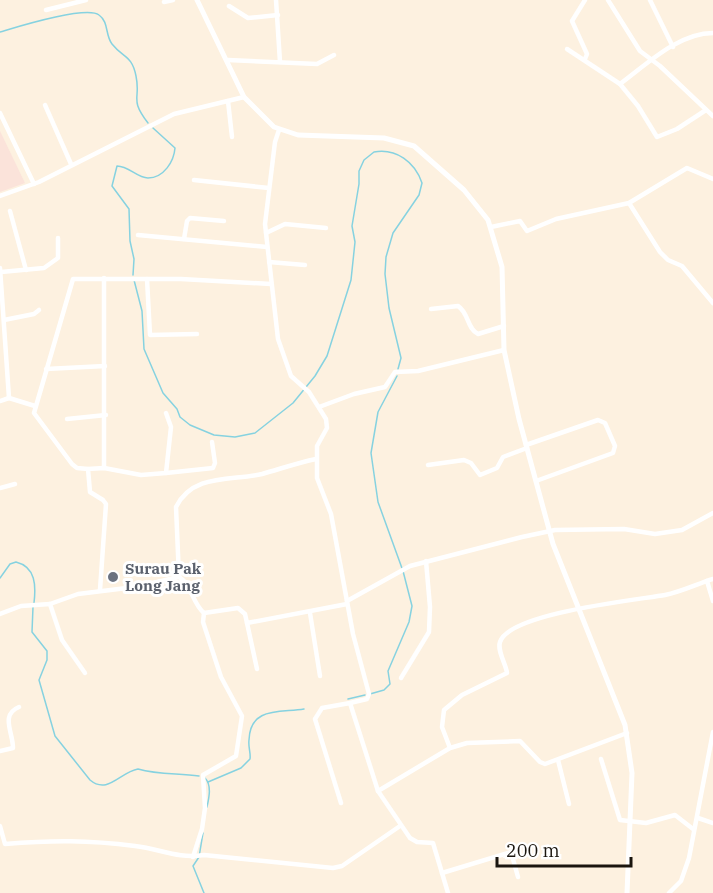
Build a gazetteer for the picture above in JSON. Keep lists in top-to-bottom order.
{
  "places": ["Surau Pak Long Jang"],
  "scale_bar": "200 m"
}
